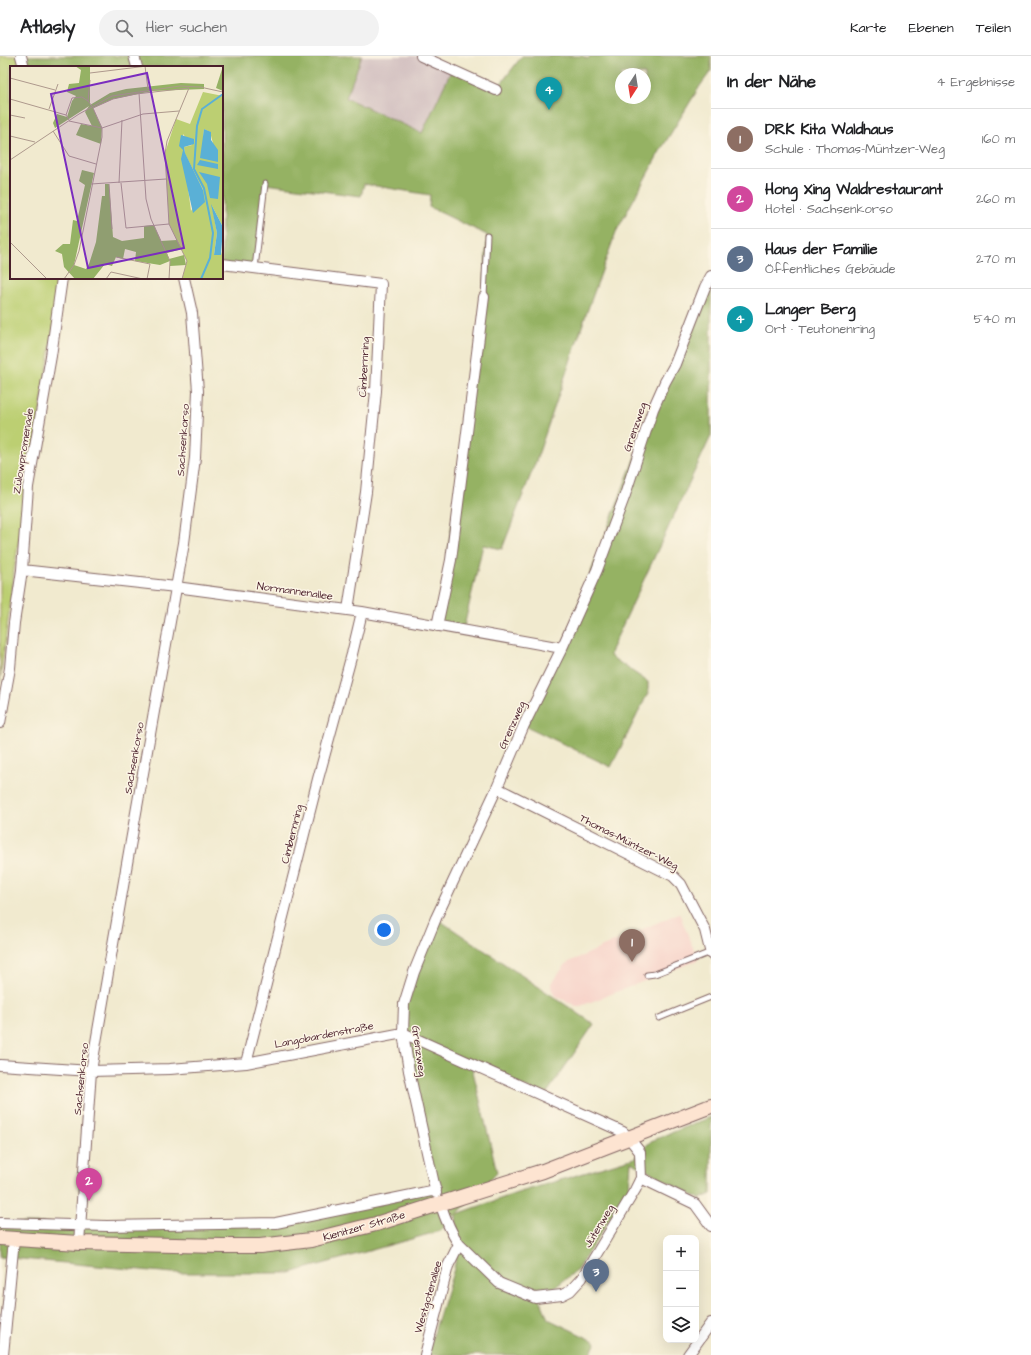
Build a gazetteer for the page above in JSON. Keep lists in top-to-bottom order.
{
  "streets": {
    "street": [
      "Cimbernring",
      "Grenzweg",
      "Sachsenkorso",
      "Zülowpromenade",
      "Normannenallee",
      "Thomas-Müntzer-Weg",
      "Langobardenstraße",
      "Kienitzer Straße",
      "Jütenweg",
      "Westgotenallee"
    ]
  },
  "crossings": [
    ["Cimbernring", "Normannenallee"],
    ["Cimbernring", "Langobardenstraße"],
    ["Grenzweg", "Normannenallee"],
    ["Grenzweg", "Thomas-Müntzer-Weg"],
    ["Grenzweg", "Langobardenstraße"],
    ["Grenzweg", "Kienitzer Straße"],
    ["Sachsenkorso", "Normannenallee"],
    ["Sachsenkorso", "Langobardenstraße"],
    ["Sachsenkorso", "Kienitzer Straße"],
    ["Zülowpromenade", "Normannenallee"],
    ["Jütenweg", "Westgotenallee"]
  ],
  "north": "bottom",
  "page": {
    "header": "Atlasly",
    "search": "Hier suchen",
    "nav": ["Karte", "Ebenen", "Teilen"],
    "heading": ["In der Nähe", "4 Ergebnisse"],
    "pins": [
      "4",
      "1",
      "2",
      "3"
    ],
    "list": [
      {
        "mark": "1",
        "name": "DRK Kita Waldhaus",
        "note": "Schule · Thomas-Müntzer-Weg",
        "value": "160 m"
      },
      {
        "mark": "2",
        "name": "Hong Xing Waldrestaurant",
        "note": "Hotel · Sachsenkorso",
        "value": "260 m"
      },
      {
        "mark": "3",
        "name": "Haus der Familie",
        "note": "Öffentliches Gebäude",
        "value": "270 m"
      },
      {
        "mark": "4",
        "name": "Langer Berg",
        "note": "Ort · Teutonenring",
        "value": "540 m"
      }
    ],
    "map_buttons": ["+", "−"]
  }
}
